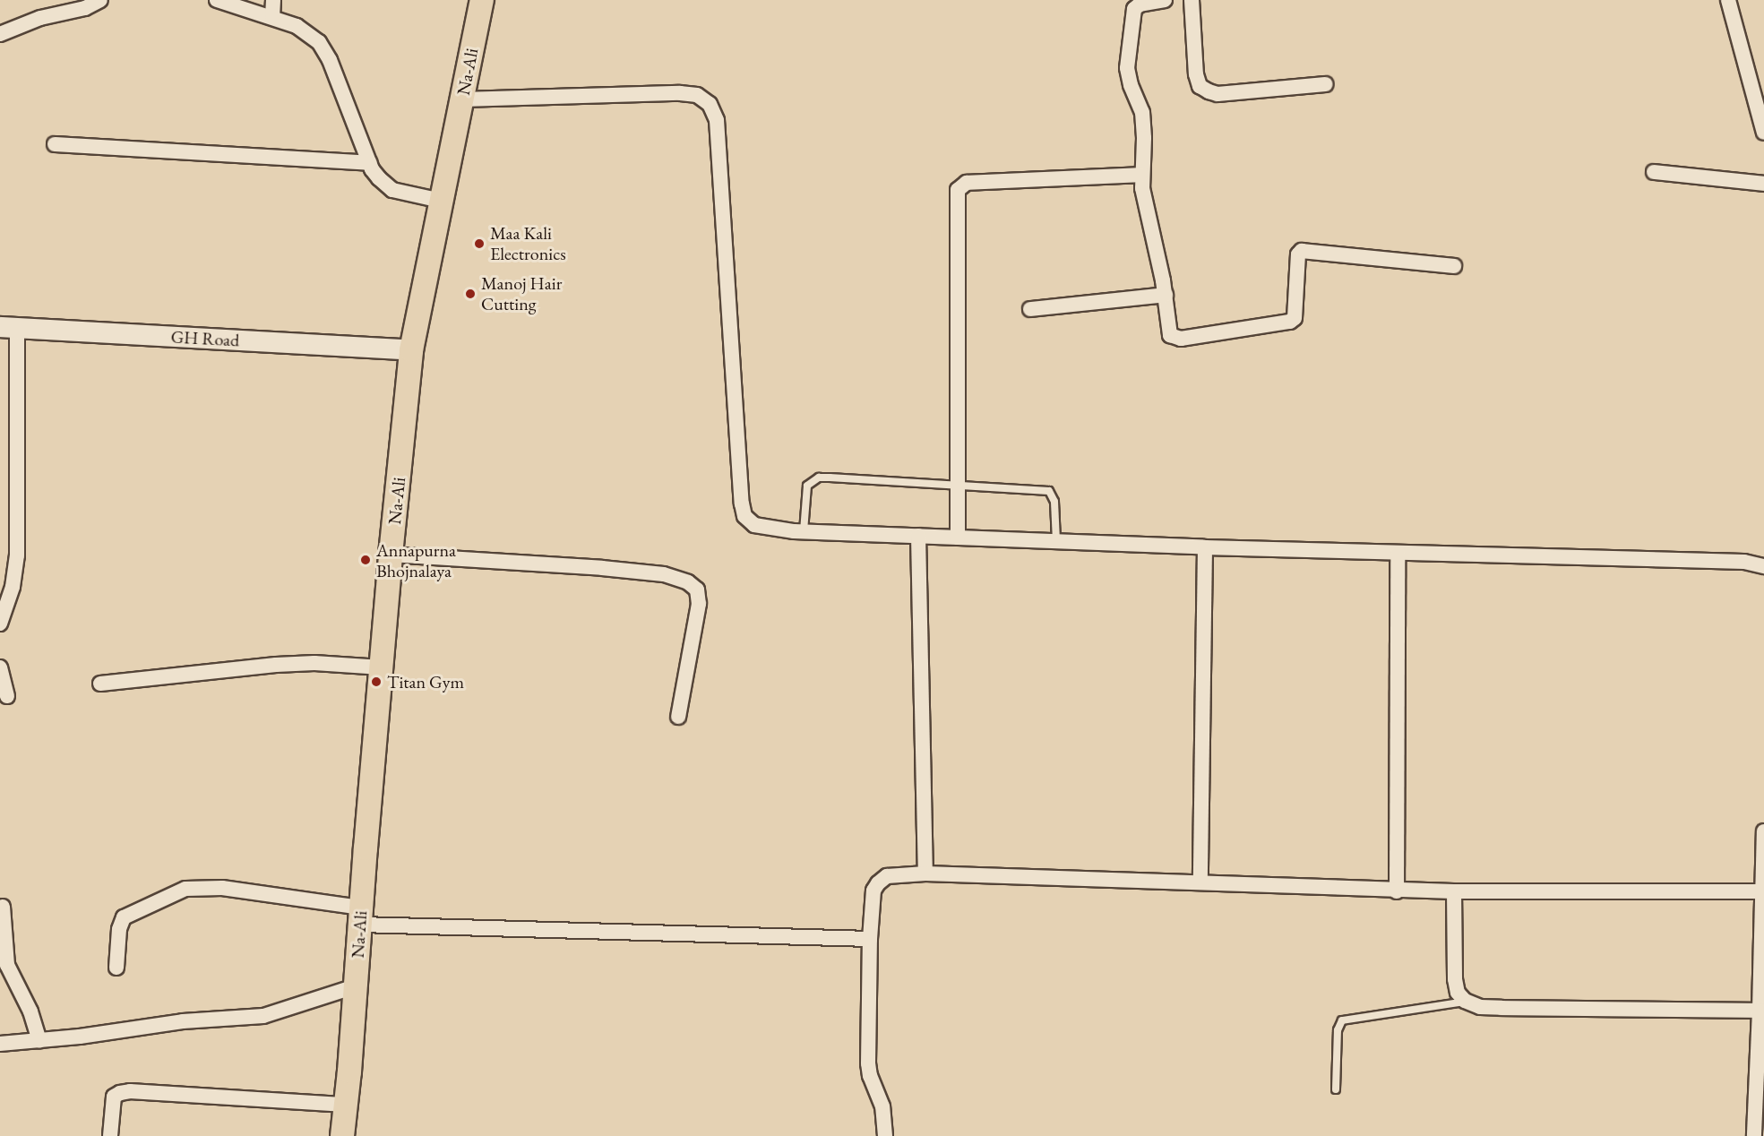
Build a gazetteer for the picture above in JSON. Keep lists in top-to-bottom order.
{
  "streets": {
    "main road": ["Na-Ali"],
    "street": ["GH Road"]
  },
  "crossings": [
    ["Na-Ali", "GH Road"]
  ],
  "places": [
    "Maa Kali Electronics",
    "Manoj Hair Cutting",
    "Annapurna Bhojnalaya",
    "Titan Gym"
  ]
}
